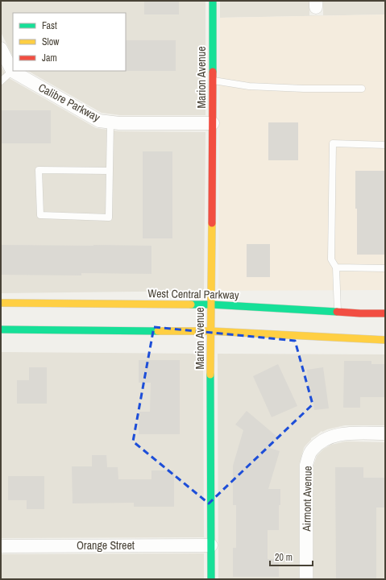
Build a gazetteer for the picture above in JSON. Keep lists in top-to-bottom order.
{
  "streets": {
    "main road": ["Marion Avenue", "West Central Parkway"],
    "street": ["Calibre Parkway", "Airmont Avenue", "Orange Street"]
  },
  "crossings": [
    ["Marion Avenue", "Calibre Parkway"],
    ["Marion Avenue", "West Central Parkway"],
    ["Marion Avenue", "Orange Street"]
  ],
  "legend": ["Fast", "Slow", "Jam"],
  "scale_bar": "20 m"
}
